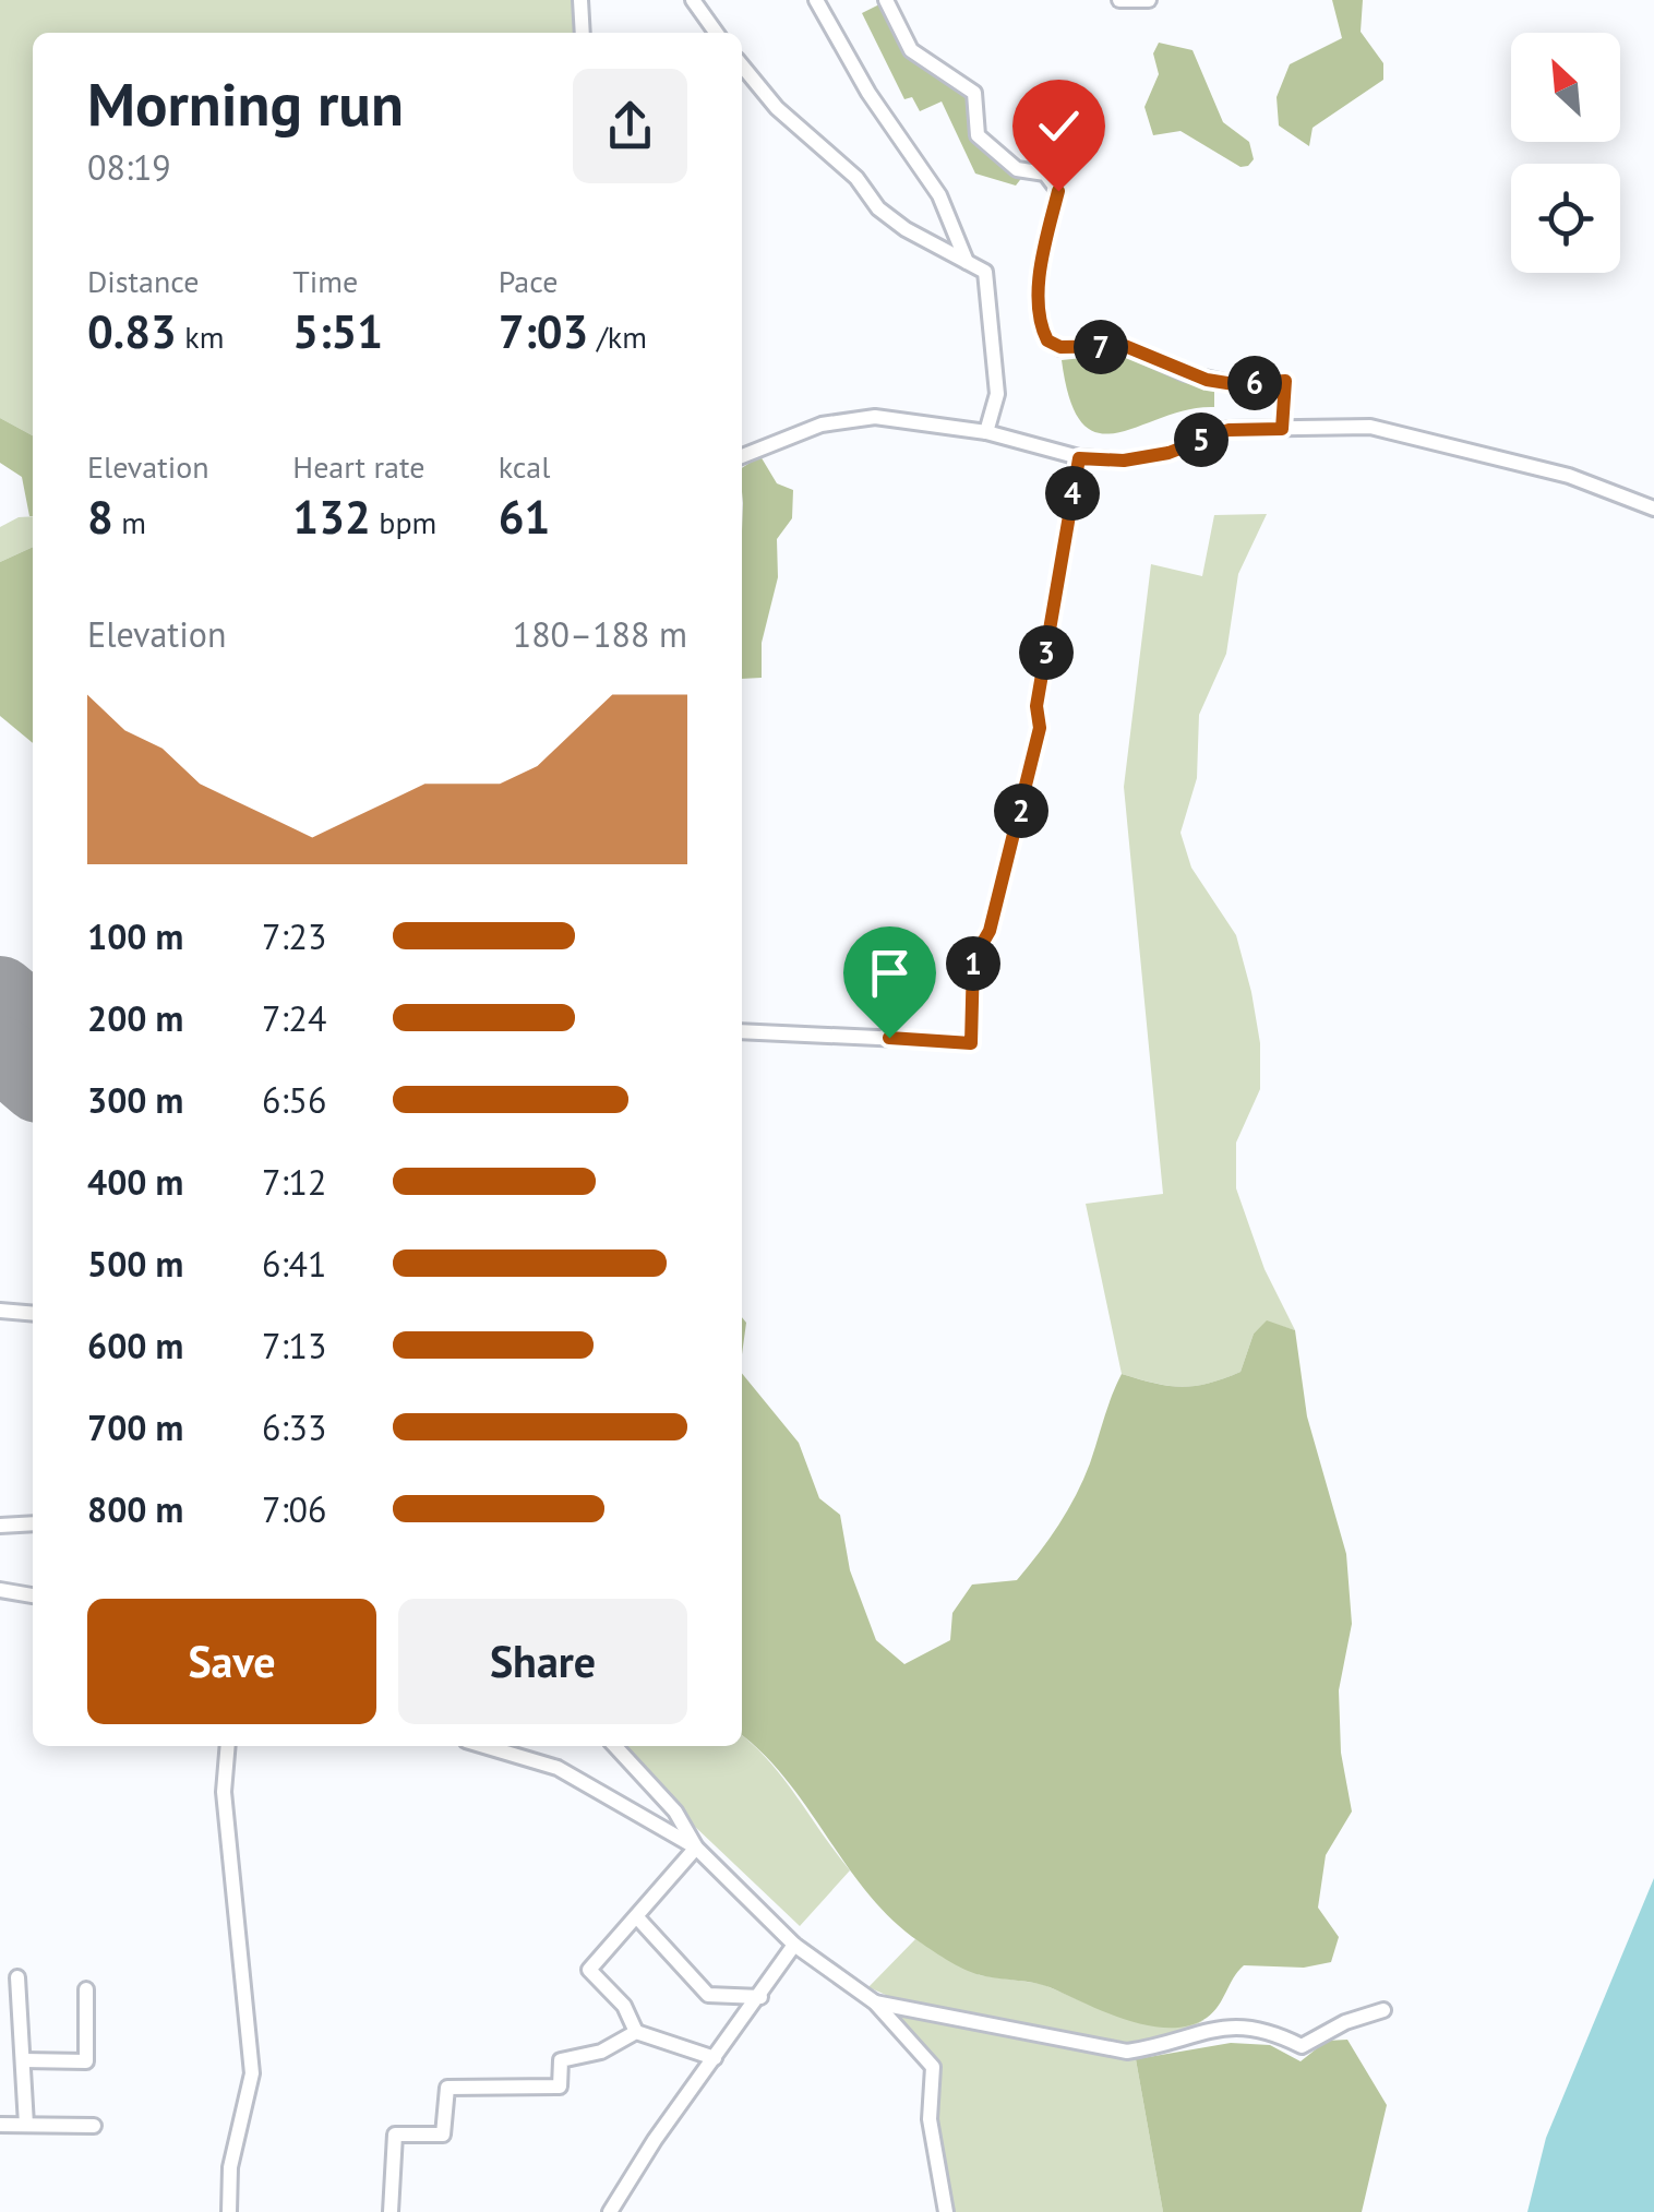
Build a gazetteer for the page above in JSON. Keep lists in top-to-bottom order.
{
  "north": "top left",
  "page": {
    "heading": ["Morning run", "08:19"],
    "stats": [
      ["Distance", "0.83 km"],
      ["Time", "5:51"],
      ["Pace", "7:03 /km"],
      ["Elevation", "8 m"],
      ["Heart rate", "132 bpm"],
      ["kcal", "61"]
    ],
    "pins": [
      "7",
      "6",
      "5",
      "4",
      "3",
      "2",
      "1"
    ],
    "chart": ["Elevation", "180–188 m"],
    "list": [
      {
        "name": "100 m",
        "note": "7:23"
      },
      {
        "name": "200 m",
        "note": "7:24"
      },
      {
        "name": "300 m",
        "note": "6:56"
      },
      {
        "name": "400 m",
        "note": "7:12"
      },
      {
        "name": "500 m",
        "note": "6:41"
      },
      {
        "name": "600 m",
        "note": "7:13"
      },
      {
        "name": "700 m",
        "note": "6:33"
      },
      {
        "name": "800 m",
        "note": "7:06"
      }
    ],
    "buttons": ["Save", "Share"]
  }
}
